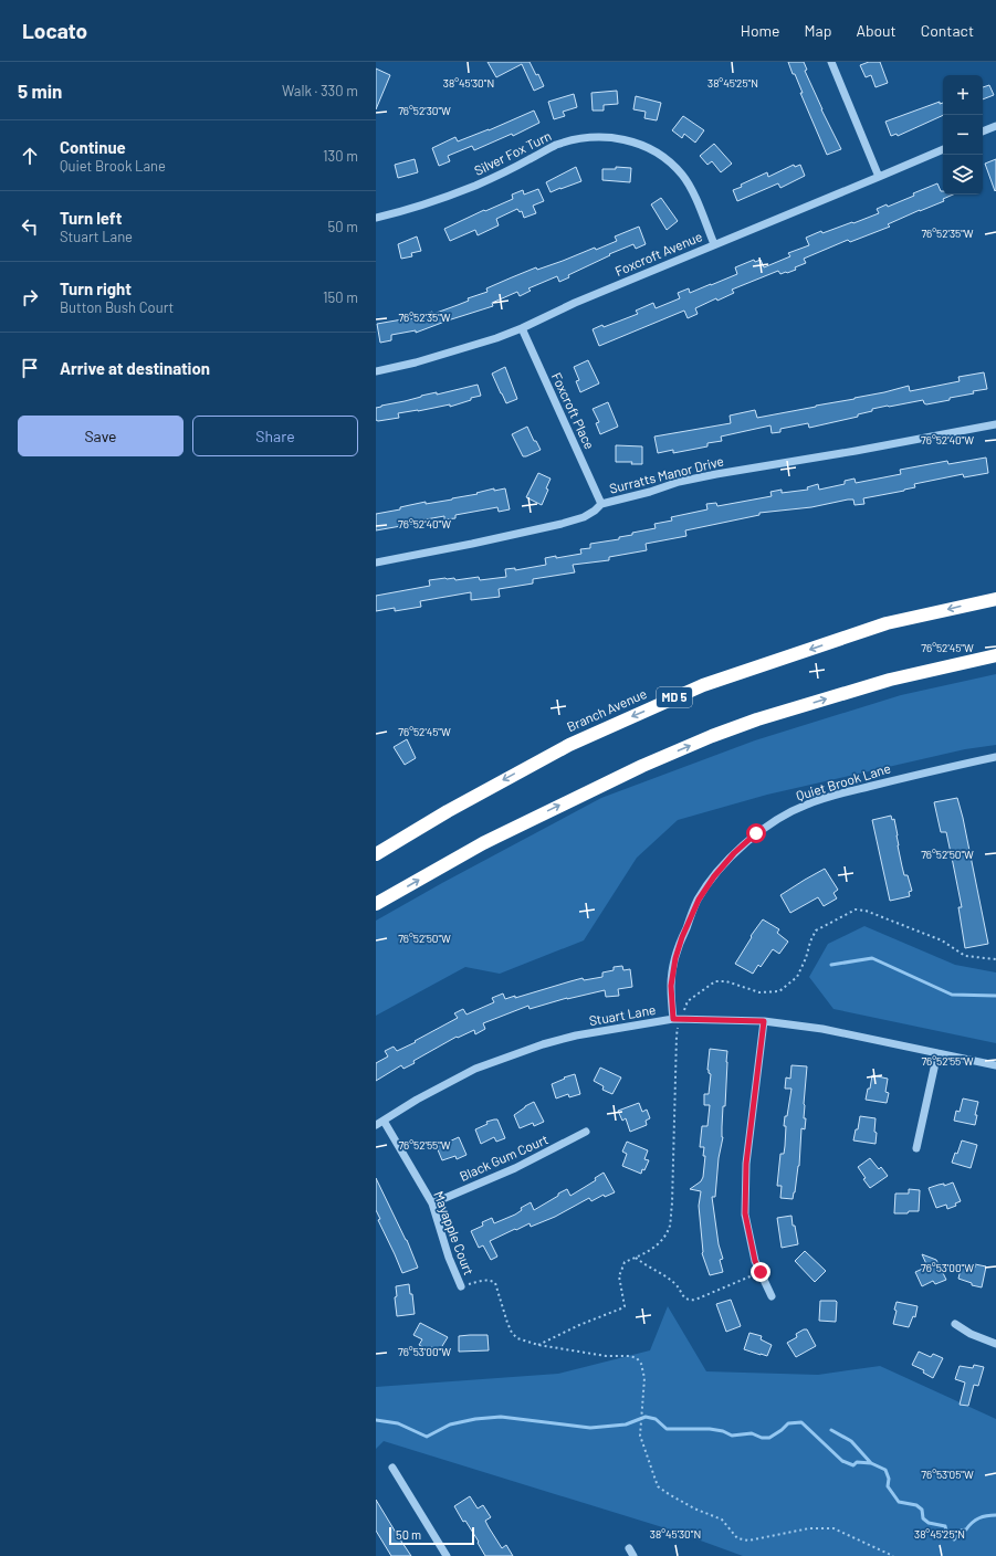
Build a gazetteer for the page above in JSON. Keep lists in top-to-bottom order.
{
  "streets": {
    "highway": ["MD 5", "Branch Avenue"],
    "street": [
      "Silver Fox Turn",
      "Foxcroft Avenue",
      "Foxcroft Place",
      "Surratts Manor Drive",
      "Quiet Brook Lane",
      "Stuart Lane",
      "Black Gum Court",
      "Mayapple Court"
    ]
  },
  "crossings": [
    ["Silver Fox Turn", "Foxcroft Avenue"],
    ["Foxcroft Avenue", "Foxcroft Place"],
    ["Foxcroft Place", "Surratts Manor Drive"],
    ["Quiet Brook Lane", "Stuart Lane"],
    ["Stuart Lane", "Mayapple Court"],
    ["Black Gum Court", "Mayapple Court"]
  ],
  "scale_bar": "50 m",
  "page": {
    "header": "Locato",
    "nav": [
      "Home",
      "Map",
      "About",
      "Contact"
    ],
    "heading": ["5 min", "Walk · 330 m"],
    "map_buttons": ["+", "−"],
    "list": [
      ["Continue", "Quiet Brook Lane", "130 m"],
      ["Turn left", "Stuart Lane", "50 m"],
      ["Turn right", "Button Bush Court", "150 m"],
      "Arrive at destination"
    ],
    "buttons": ["Save", "Share"],
    "scale": "50 m"
  },
  "coordinates": [
    "38°45'30\"N",
    "38°45'25\"N",
    "76°52'30\"W",
    "76°52'35\"W",
    "76°52'40\"W",
    "76°52'45\"W",
    "76°52'50\"W",
    "76°52'55\"W",
    "76°53'00\"W",
    "76°53'05\"W"
  ]
}
